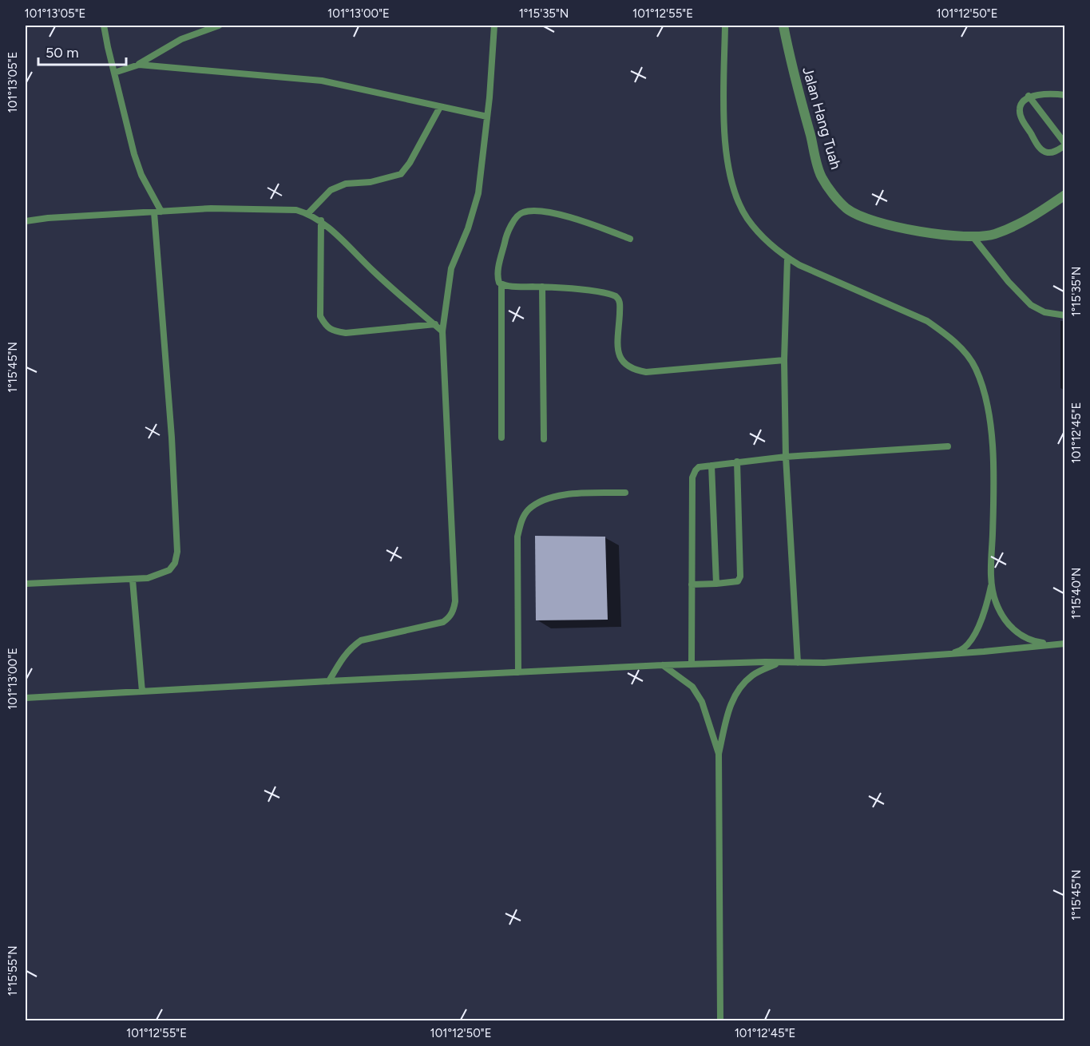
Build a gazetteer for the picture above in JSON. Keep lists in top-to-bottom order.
{
  "streets": {
    "street": ["Jalan Hang Tuah"]
  },
  "scale_bar": "50 m",
  "coordinates": [
    "101°13'05\"E",
    "101°13'00\"E",
    "1°15'35\"N",
    "101°12'55\"E",
    "101°12'50\"E",
    "1°15'45\"N",
    "101°12'45\"E",
    "1°15'40\"N",
    "1°15'55\"N"
  ]
}
